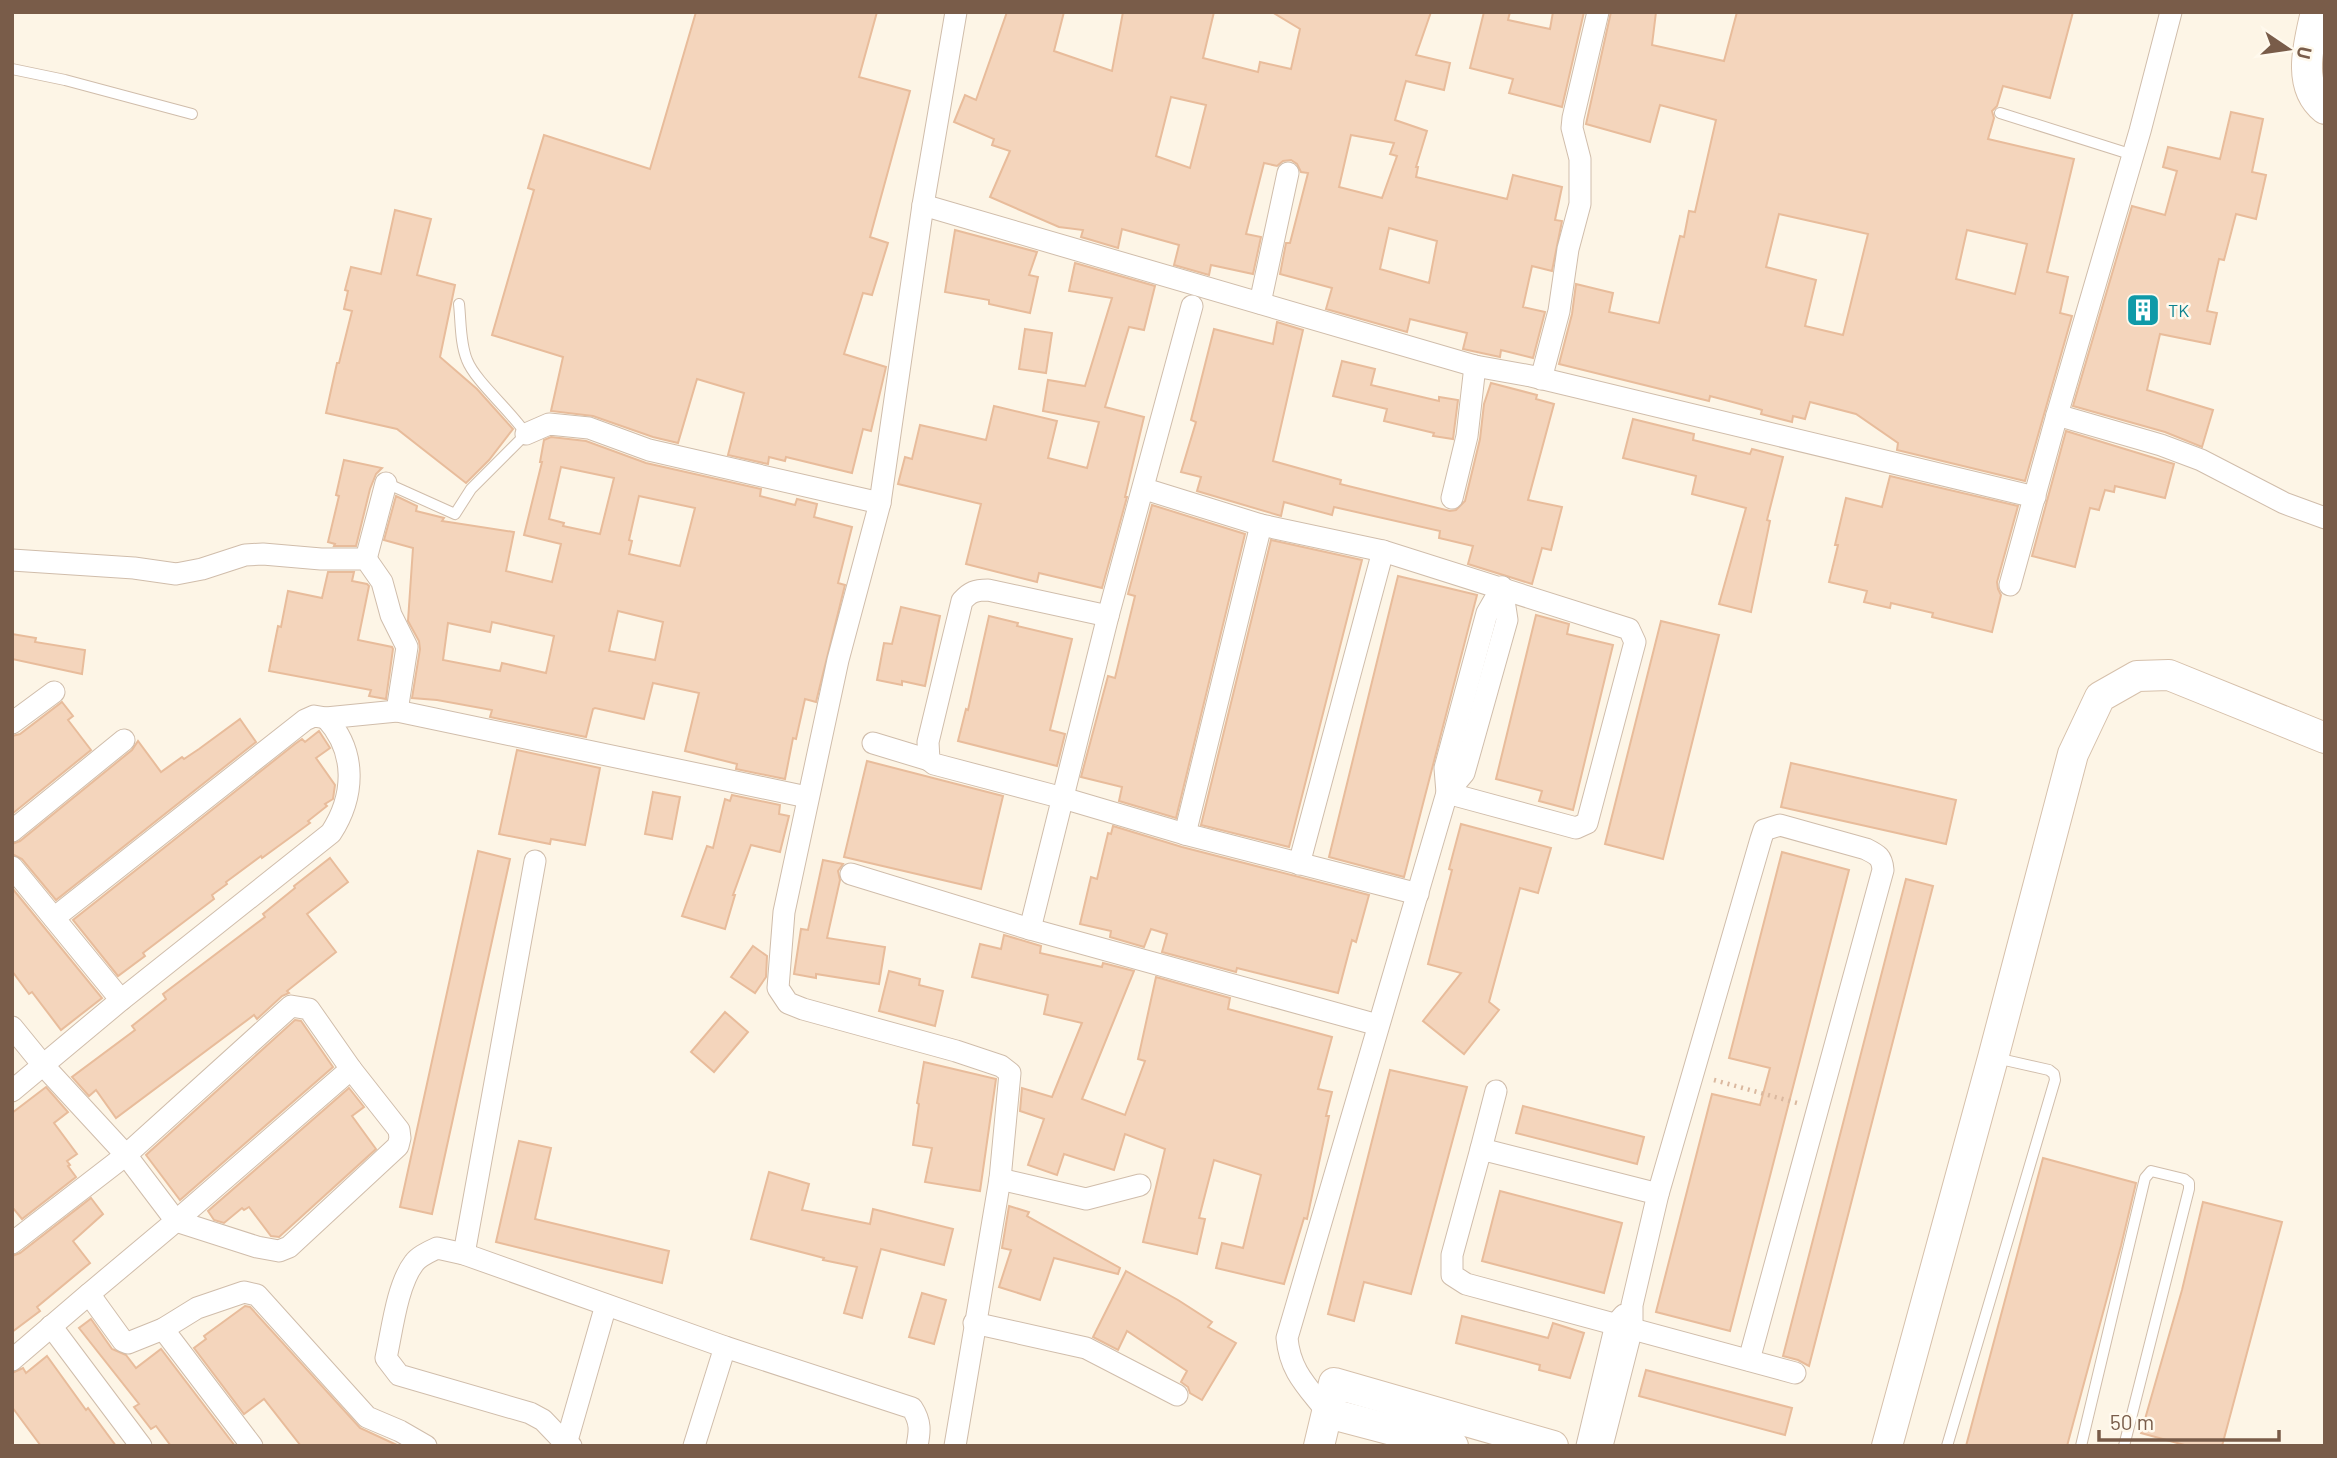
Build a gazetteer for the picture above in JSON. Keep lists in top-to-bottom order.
{
  "places": {
    "building": ["TK"]
  },
  "scale_bar": "50 m",
  "north": "right"
}
